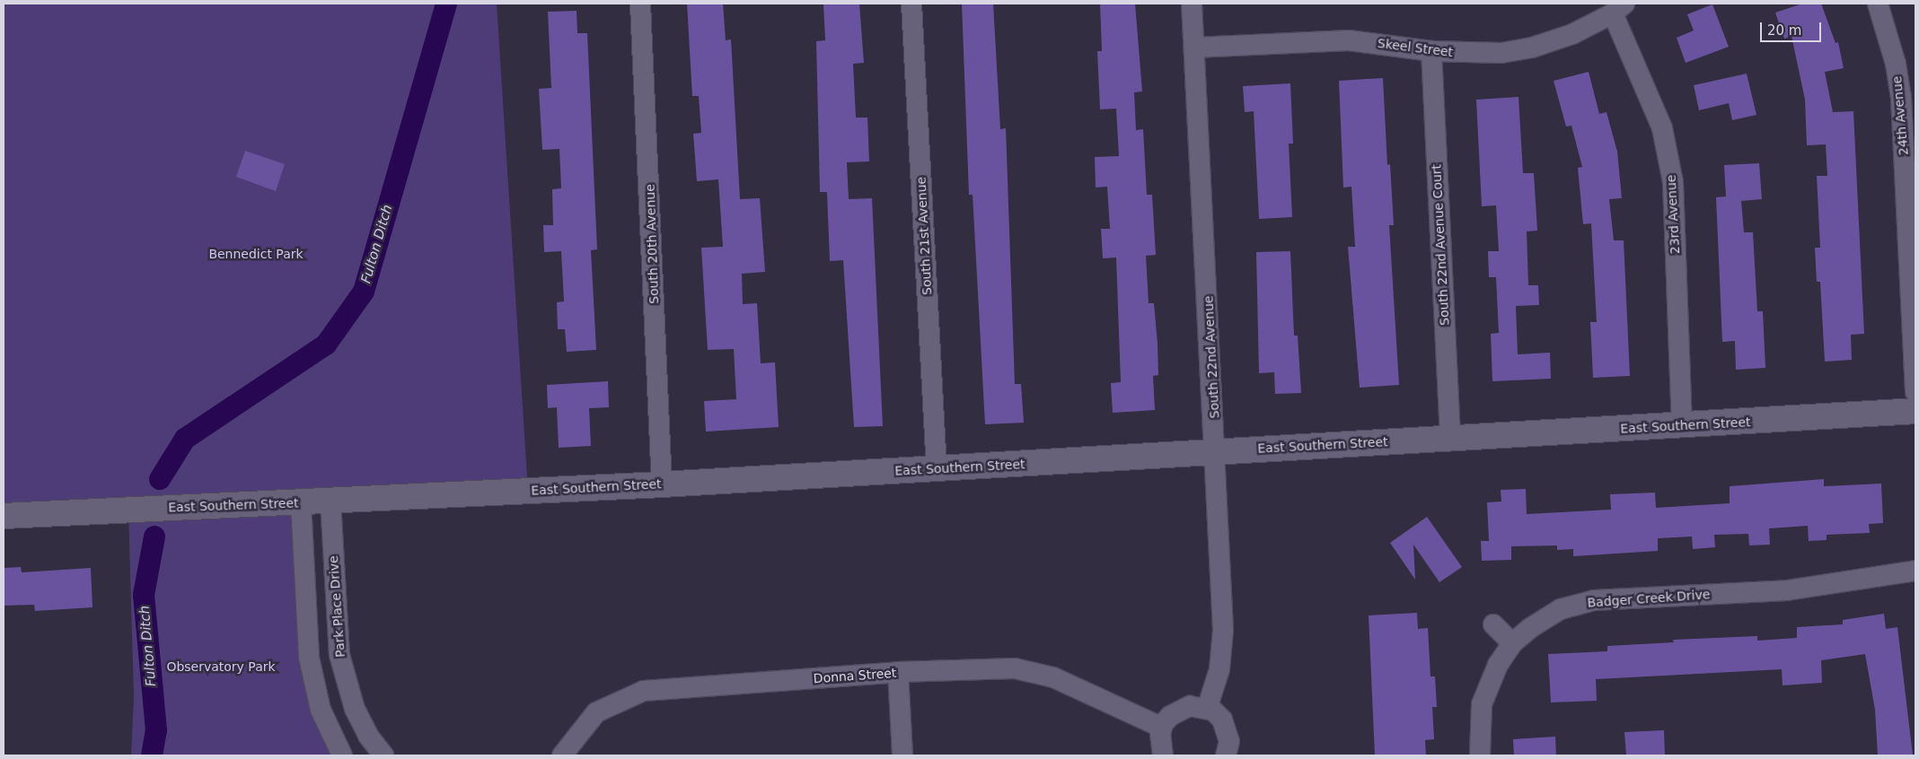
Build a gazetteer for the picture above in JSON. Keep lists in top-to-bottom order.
{
  "streets": {
    "street": [
      "Skeel Street",
      "24th Avenue",
      "23rd Avenue",
      "South 21st Avenue",
      "South 20th Avenue",
      "South 22nd Avenue Court",
      "South 22nd Avenue",
      "East Southern Street",
      "Badger Creek Drive",
      "Park Place Drive",
      "Donna Street"
    ]
  },
  "crossings": [
    ["Skeel Street", "23rd Avenue"],
    ["Skeel Street", "South 22nd Avenue Court"],
    ["Skeel Street", "South 22nd Avenue"],
    ["23rd Avenue", "East Southern Street"],
    ["South 21st Avenue", "East Southern Street"],
    ["South 20th Avenue", "East Southern Street"],
    ["South 22nd Avenue Court", "East Southern Street"],
    ["South 22nd Avenue", "East Southern Street"],
    ["East Southern Street", "Park Place Drive"]
  ],
  "water": ["Fulton Ditch"],
  "parks": ["Bennedict Park", "Observatory Park"],
  "scale_bar": "20 m"
}
